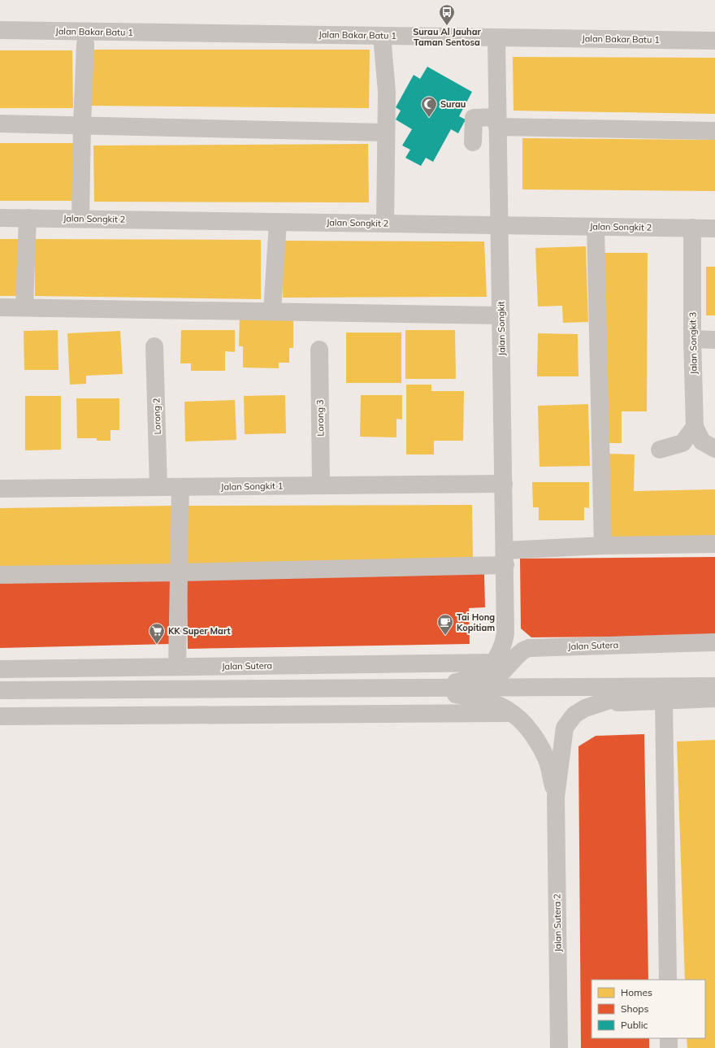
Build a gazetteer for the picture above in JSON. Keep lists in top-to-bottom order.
{
  "streets": {
    "street": [
      "Jalan Bakar Batu 1",
      "Jalan Songkit 2",
      "Jalan Songkit",
      "Jalan Songkit 3",
      "Lorong 2",
      "Lorong 3",
      "Jalan Songkit 1",
      "Jalan Sutera",
      "Jalan Sutera 2"
    ]
  },
  "crossings": [
    ["Jalan Bakar Batu 1", "Jalan Songkit"],
    ["Jalan Songkit 2", "Jalan Songkit"],
    ["Jalan Songkit 2", "Jalan Songkit 3"],
    ["Jalan Songkit", "Jalan Songkit 1"],
    ["Jalan Songkit", "Jalan Sutera"],
    ["Jalan Songkit", "Jalan Sutera 2"],
    ["Lorong 2", "Jalan Songkit 1"],
    ["Lorong 3", "Jalan Songkit 1"]
  ],
  "places": {
    "bus stop": ["Surau Al Jauhar Taman Sentosa"],
    "mosque": ["Surau"],
    "cafe": ["Tai Hong Kopitiam"],
    "supermarket": ["KK Super Mart"]
  },
  "legend": ["Homes", "Shops", "Public"]
}
